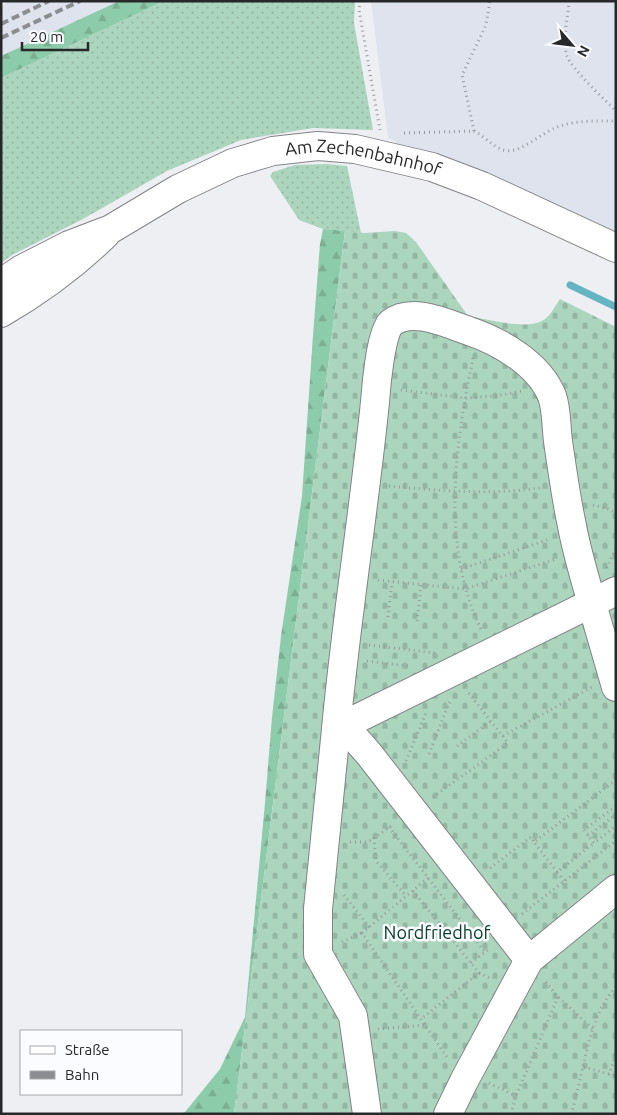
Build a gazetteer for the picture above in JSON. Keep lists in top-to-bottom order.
{
  "streets": {
    "street": ["Am Zechenbahnhof"]
  },
  "parks": ["Nordfriedhof"],
  "legend": ["Straße", "Bahn"],
  "scale_bar": "20 m",
  "north": "bottom right"
}
